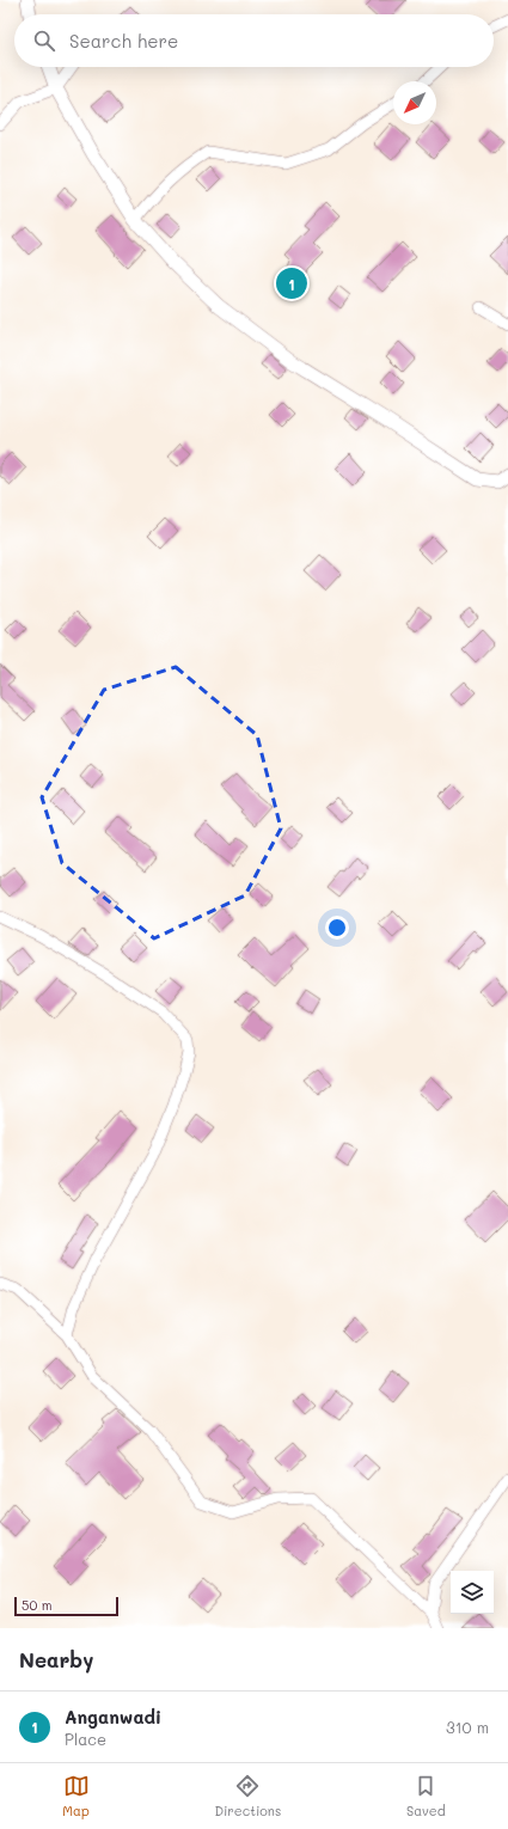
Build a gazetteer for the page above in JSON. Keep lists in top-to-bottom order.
{
  "scale_bar": "50 m",
  "north": "bottom left",
  "page": {
    "search": "Search here",
    "pins": "1",
    "scale": "50 m",
    "heading": "Nearby",
    "list": [
      {
        "mark": "1",
        "name": "Anganwadi",
        "note": "Place",
        "value": "310 m"
      }
    ],
    "nav": ["Map", "Directions", "Saved"]
  }
}
